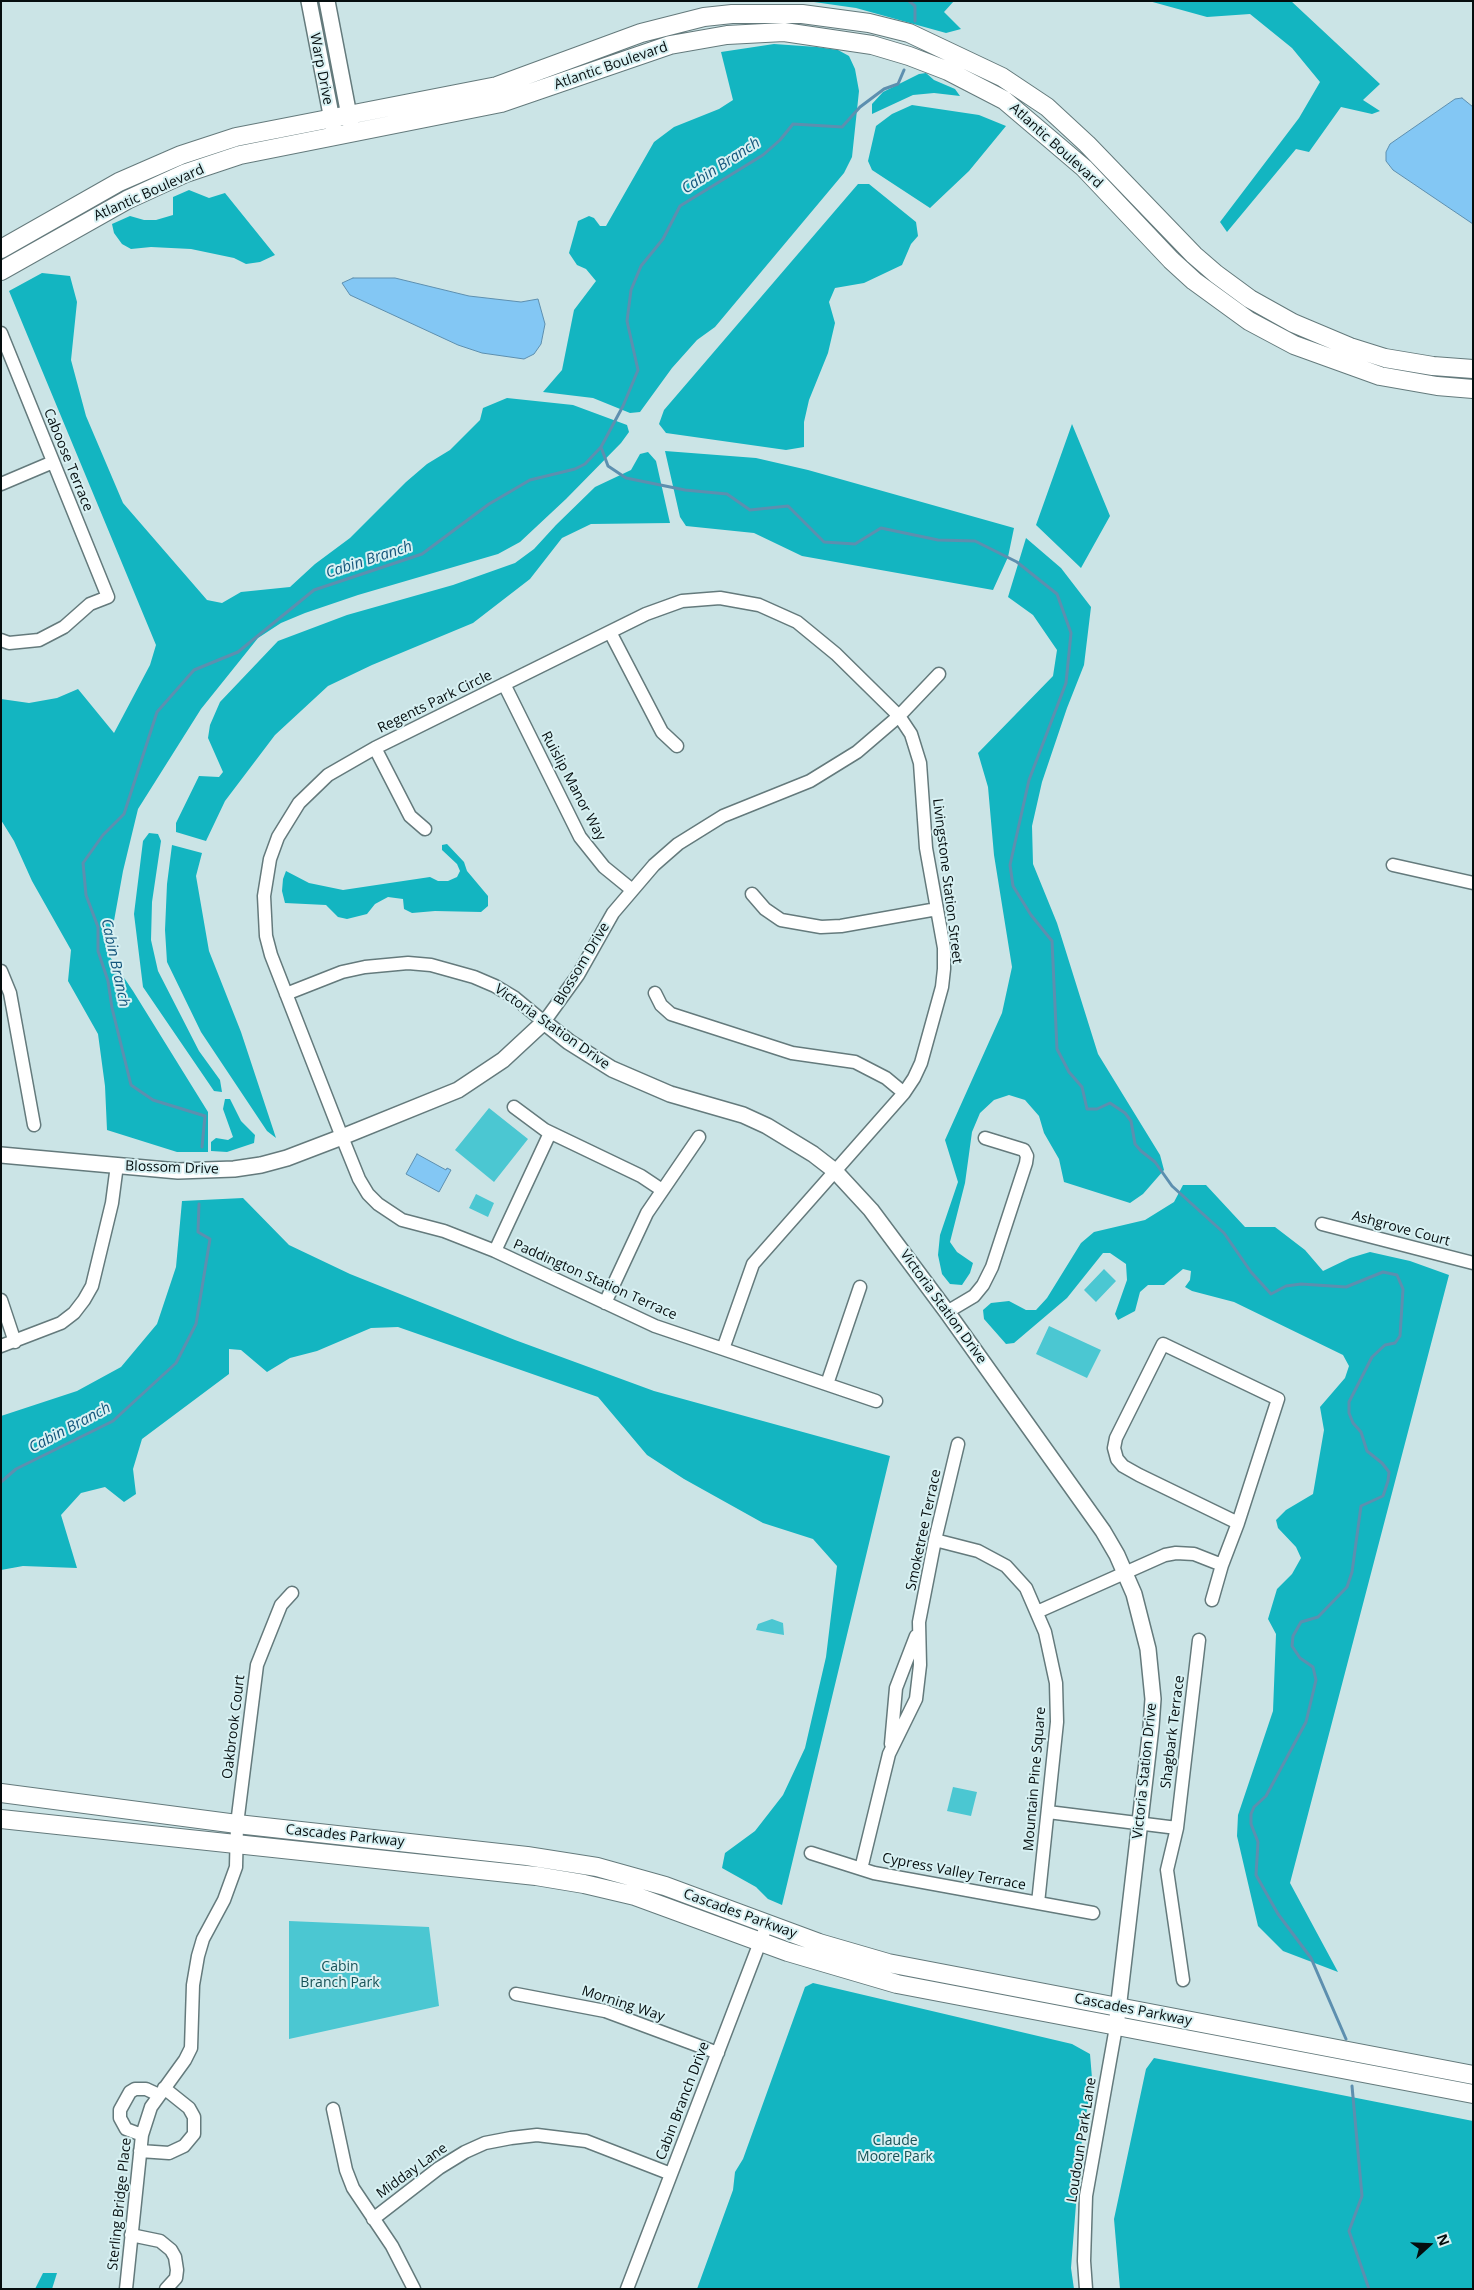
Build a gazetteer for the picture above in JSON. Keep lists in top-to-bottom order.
{
  "streets": {
    "main road": ["Atlantic Boulevard", "Cascades Parkway"],
    "street": [
      "Warp Drive",
      "Caboose Terrace",
      "Regents Park Circle",
      "Ruislip Manor Way",
      "Livingstone Station Street",
      "Blossom Drive",
      "Victoria Station Drive",
      "Ashgrove Court",
      "Paddington Station Terrace",
      "Smoketree Terrace",
      "Oakbrook Court",
      "Shagbark Terrace",
      "Mountain Pine Square",
      "Cypress Valley Terrace",
      "Morning Way",
      "Cabin Branch Drive",
      "Loudoun Park Lane",
      "Midday Lane",
      "Sterling Bridge Place"
    ]
  },
  "crossings": [
    ["Atlantic Boulevard", "Warp Drive"],
    ["Regents Park Circle", "Ruislip Manor Way"],
    ["Regents Park Circle", "Livingstone Station Street"],
    ["Regents Park Circle", "Blossom Drive"],
    ["Regents Park Circle", "Victoria Station Drive"],
    ["Regents Park Circle", "Paddington Station Terrace"],
    ["Ruislip Manor Way", "Blossom Drive"],
    ["Livingstone Station Street", "Blossom Drive"],
    ["Livingstone Station Street", "Victoria Station Drive"],
    ["Livingstone Station Street", "Paddington Station Terrace"],
    ["Blossom Drive", "Victoria Station Drive"],
    ["Blossom Drive", "Paddington Station Terrace"],
    ["Victoria Station Drive", "Cascades Parkway"],
    ["Victoria Station Drive", "Loudoun Park Lane"],
    ["Smoketree Terrace", "Mountain Pine Square"],
    ["Smoketree Terrace", "Cypress Valley Terrace"],
    ["Oakbrook Court", "Cascades Parkway"],
    ["Oakbrook Court", "Sterling Bridge Place"],
    ["Mountain Pine Square", "Cypress Valley Terrace"],
    ["Cascades Parkway", "Cabin Branch Drive"],
    ["Cascades Parkway", "Loudoun Park Lane"],
    ["Cascades Parkway", "Sterling Bridge Place"],
    ["Morning Way", "Cabin Branch Drive"],
    ["Cabin Branch Drive", "Midday Lane"]
  ],
  "water": ["Cabin Branch"],
  "parks": ["Cabin Branch Park", "Claude Moore Park"],
  "north": "right"
}
